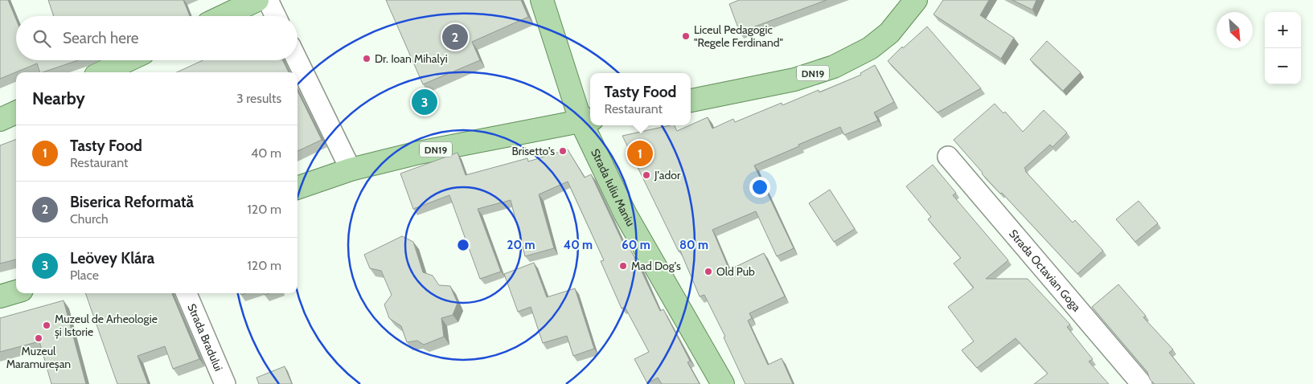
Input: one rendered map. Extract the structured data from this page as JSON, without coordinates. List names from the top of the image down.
{
  "streets": {
    "main road": ["DN19", "Strada Iuliu Maniu"],
    "street": ["Strada Octavian Goga", "Strada Bradului"]
  },
  "crossings": [
    ["DN19", "Strada Iuliu Maniu"]
  ],
  "places": [
    "Liceul Pedagogic \"Regele Ferdinand\"",
    "Dr. Ioan Mihalyi",
    "Brisetto's",
    "J'ador",
    "Mad Dog's",
    "Old Pub",
    "Muzeul de Arheologie și Istorie",
    "Muzeul Maramureșan"
  ],
  "north": "bottom right",
  "page": {
    "map_buttons": ["+", "−"],
    "search": "Search here",
    "pins": ["2", "3", "1"],
    "heading": ["Nearby", "3 results"],
    "popup": ["Tasty Food", "Restaurant"],
    "list": [
      {
        "mark": "1",
        "name": "Tasty Food",
        "note": "Restaurant",
        "value": "40 m"
      },
      {
        "mark": "2",
        "name": "Biserica Reformată",
        "note": "Church",
        "value": "120 m"
      },
      {
        "mark": "3",
        "name": "Leövey Klára",
        "note": "Place",
        "value": "120 m"
      }
    ]
  },
  "rings": [
    "20 m",
    "40 m",
    "60 m",
    "80 m"
  ]
}
